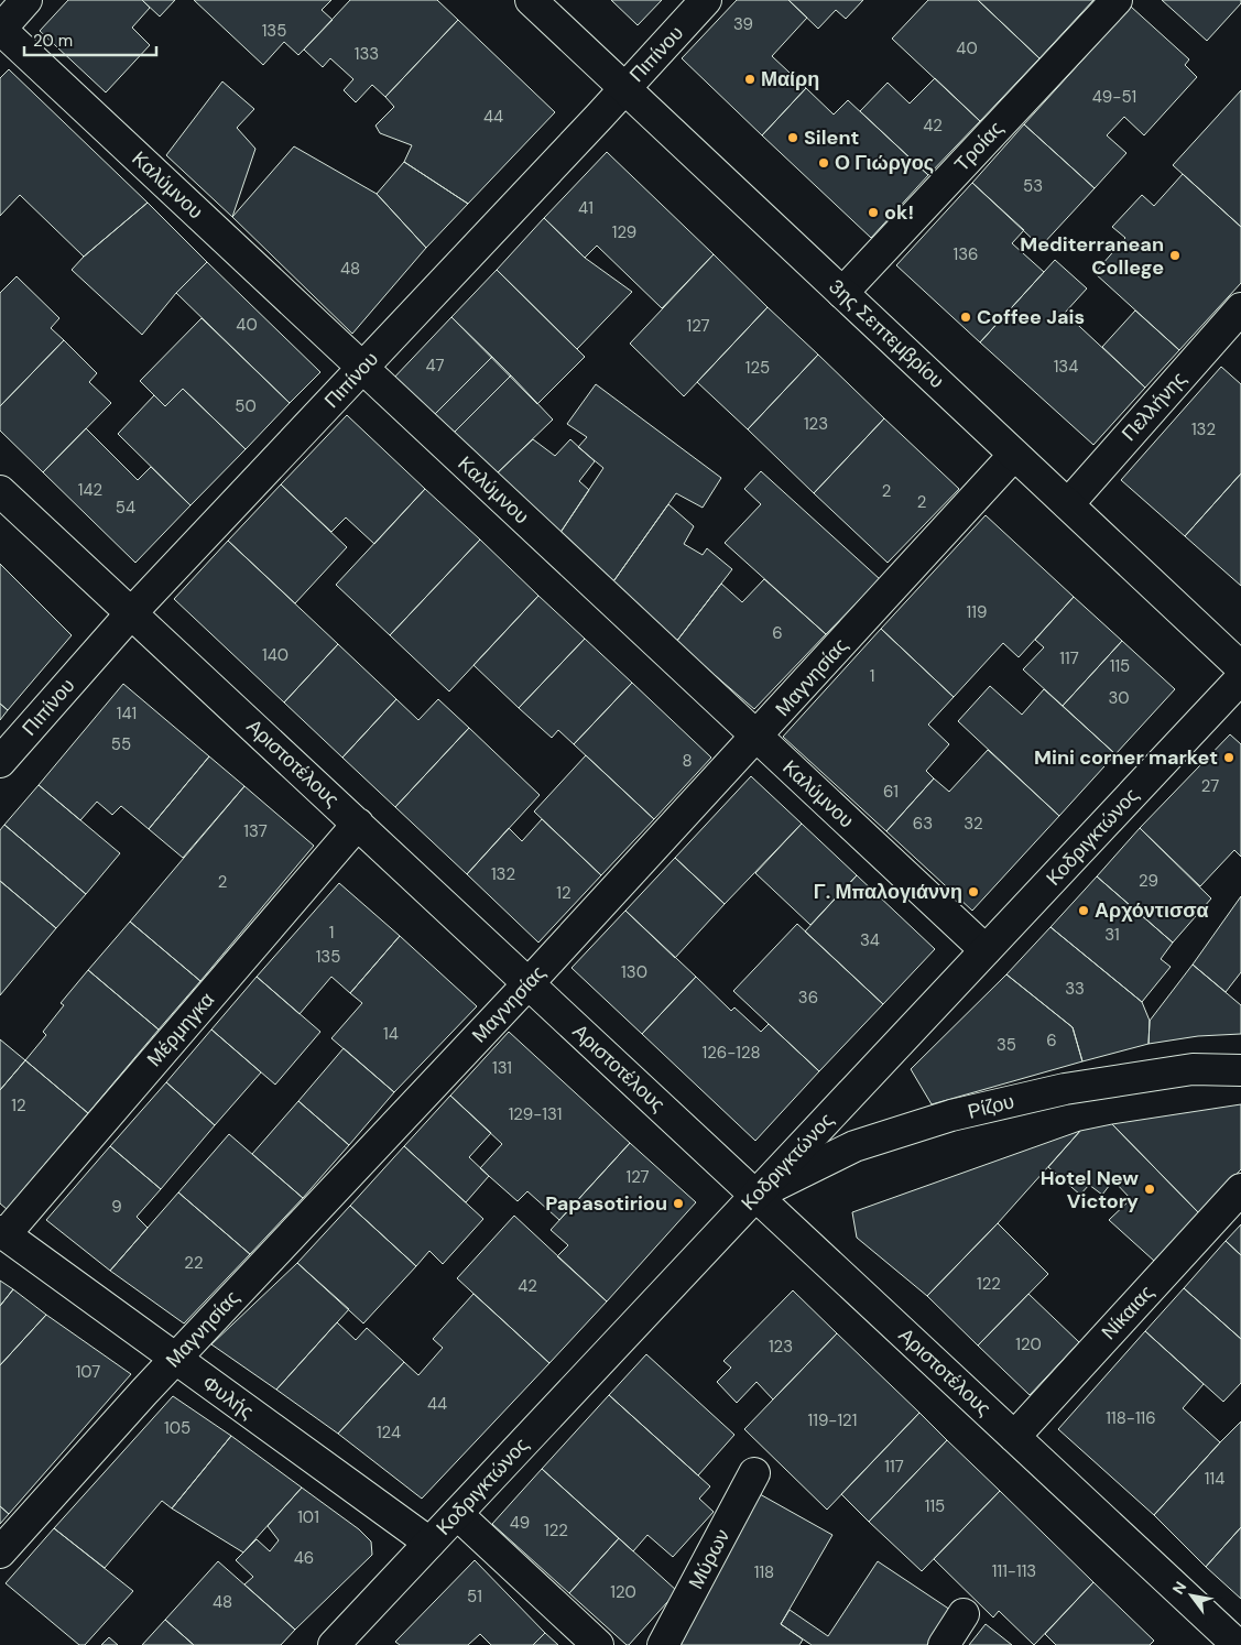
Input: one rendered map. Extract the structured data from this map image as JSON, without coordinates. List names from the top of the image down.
{
  "streets": {
    "street": [
      "Πιπίνου",
      "Τροίας",
      "Καλύμνου",
      "3ης Σεπτεμβρίου",
      "Πελλήνης",
      "Μαγνησίας",
      "Αριστοτέλους",
      "Κοδριγκτώνος",
      "Μέρμηγκα",
      "Ρίζου",
      "Νίκαιας",
      "Φυλής",
      "Μύρων"
    ]
  },
  "crossings": [
    ["Πιπίνου", "Καλύμνου"],
    ["Πιπίνου", "3ης Σεπτεμβρίου"],
    ["Πιπίνου", "Αριστοτέλους"],
    ["Τροίας", "3ης Σεπτεμβρίου"],
    ["Καλύμνου", "Μαγνησίας"],
    ["Καλύμνου", "Κοδριγκτώνος"],
    ["3ης Σεπτεμβρίου", "Πελλήνης"],
    ["3ης Σεπτεμβρίου", "Μαγνησίας"],
    ["Μαγνησίας", "Αριστοτέλους"],
    ["Μαγνησίας", "Φυλής"],
    ["Αριστοτέλους", "Κοδριγκτώνος"],
    ["Αριστοτέλους", "Μέρμηγκα"],
    ["Αριστοτέλους", "Ρίζου"],
    ["Αριστοτέλους", "Νίκαιας"],
    ["Κοδριγκτώνος", "Ρίζου"],
    ["Κοδριγκτώνος", "Φυλής"],
    ["Μέρμηγκα", "Φυλής"]
  ],
  "places": [
    "Μαίρη",
    "Silent",
    "Ο Γιώργος",
    "ok!",
    "Mediterranean College",
    "Coffee Jais",
    "Mini corner market",
    "Γ. Μπαλογιάννη",
    "Αρχόντισσα",
    "Hotel New Victory",
    "Papasotiriou"
  ],
  "house_numbers": [
    "39",
    "135",
    "40",
    "133",
    "49-51",
    "44",
    "42",
    "53",
    "41",
    "129",
    "136",
    "48",
    "40",
    "127",
    "47",
    "134",
    "125",
    "50",
    "123",
    "132",
    "142",
    "2",
    "2",
    "54",
    "119",
    "6",
    "140",
    "117",
    "115",
    "1",
    "30",
    "141",
    "55",
    "8",
    "27",
    "61",
    "63",
    "32",
    "137",
    "132",
    "29",
    "2",
    "12",
    "1",
    "31",
    "34",
    "135",
    "130",
    "33",
    "36",
    "14",
    "6",
    "35",
    "126-128",
    "131",
    "12",
    "129-131",
    "127",
    "9",
    "22",
    "122",
    "42",
    "120",
    "123",
    "107",
    "44",
    "118-116",
    "119-121",
    "105",
    "124",
    "117",
    "114",
    "115",
    "101",
    "49",
    "122",
    "46",
    "111-113",
    "118",
    "120",
    "51",
    "48"
  ],
  "scale_bar": "20 m",
  "north": "top left"
}
